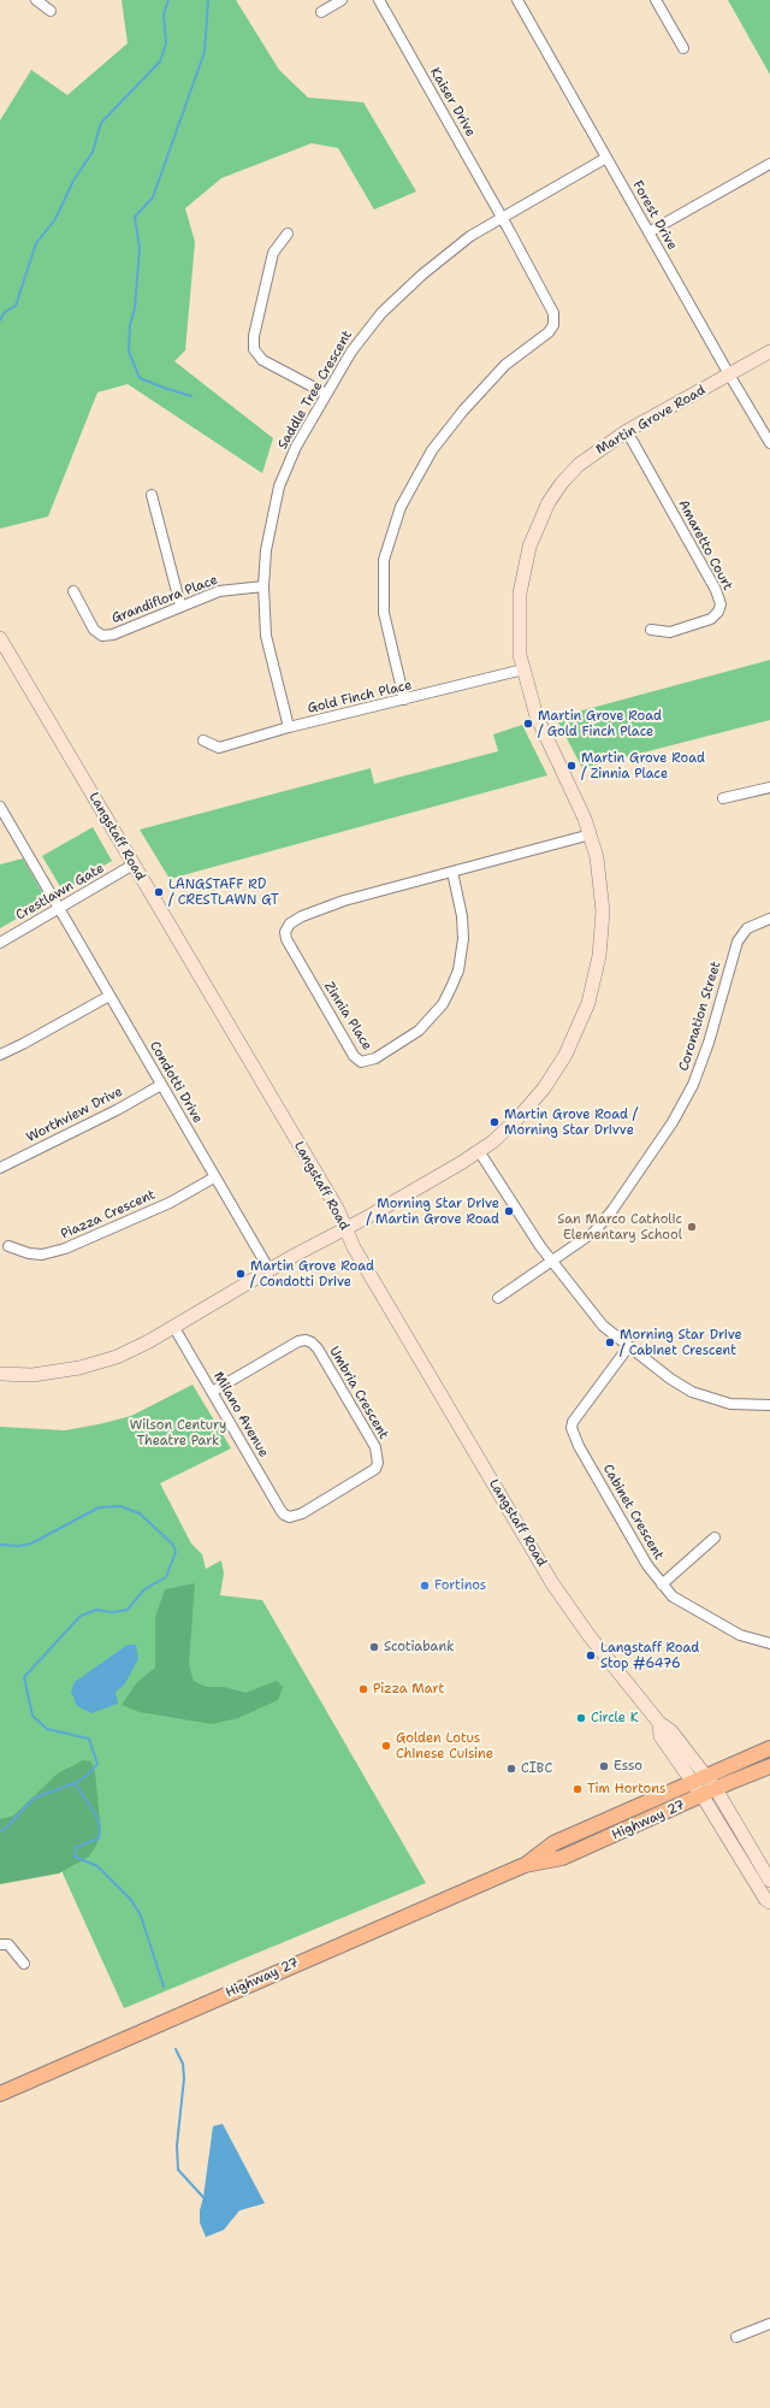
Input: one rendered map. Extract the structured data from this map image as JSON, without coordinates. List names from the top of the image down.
{
  "streets": {
    "main road": ["Highway 27"],
    "street": [
      "Kaiser Drive",
      "Forest Drive",
      "Saddle Tree Crescent",
      "Martin Grove Road",
      "Amaretto Court",
      "Grandiflora Place",
      "Gold Finch Place",
      "Langstaff Road",
      "Crestlawn Gate",
      "Zinnia Place",
      "Coronation Street",
      "Condotti Drive",
      "Worthview Drive",
      "Piazza Crescent",
      "Umbria Crescent",
      "Milano Avenue",
      "Cabinet Crescent"
    ]
  },
  "crossings": [
    ["Kaiser Drive", "Saddle Tree Crescent"],
    ["Kaiser Drive", "Gold Finch Place"],
    ["Forest Drive", "Saddle Tree Crescent"],
    ["Forest Drive", "Martin Grove Road"],
    ["Saddle Tree Crescent", "Grandiflora Place"],
    ["Saddle Tree Crescent", "Gold Finch Place"],
    ["Martin Grove Road", "Amaretto Court"],
    ["Martin Grove Road", "Gold Finch Place"],
    ["Martin Grove Road", "Langstaff Road"],
    ["Martin Grove Road", "Zinnia Place"],
    ["Martin Grove Road", "Condotti Drive"],
    ["Martin Grove Road", "Milano Avenue"],
    ["Langstaff Road", "Crestlawn Gate"],
    ["Langstaff Road", "Highway 27"],
    ["Crestlawn Gate", "Condotti Drive"],
    ["Condotti Drive", "Worthview Drive"],
    ["Condotti Drive", "Piazza Crescent"],
    ["Umbria Crescent", "Milano Avenue"]
  ],
  "parks": ["Wilson Century Theatre Park"],
  "places": [
    "Martin Grove Road / Gold Finch Place",
    "Martin Grove Road / Zinnia Place",
    "LANGSTAFF RD / CRESTLAWN GT",
    "Martin Grove Road / Morning Star Drivve",
    "Morning Star Drive / Martin Grove Road",
    "San Marco Catholic Elementary School",
    "Martin Grove Road / Condotti Drive",
    "Morning Star Drive / Cabinet Crescent",
    "Fortinos",
    "Scotiabank",
    "Langstaff Road Stop #6476",
    "Pizza Mart",
    "Circle K",
    "Golden Lotus Chinese Cuisine",
    "Esso",
    "CIBC",
    "Tim Hortons"
  ]
}
